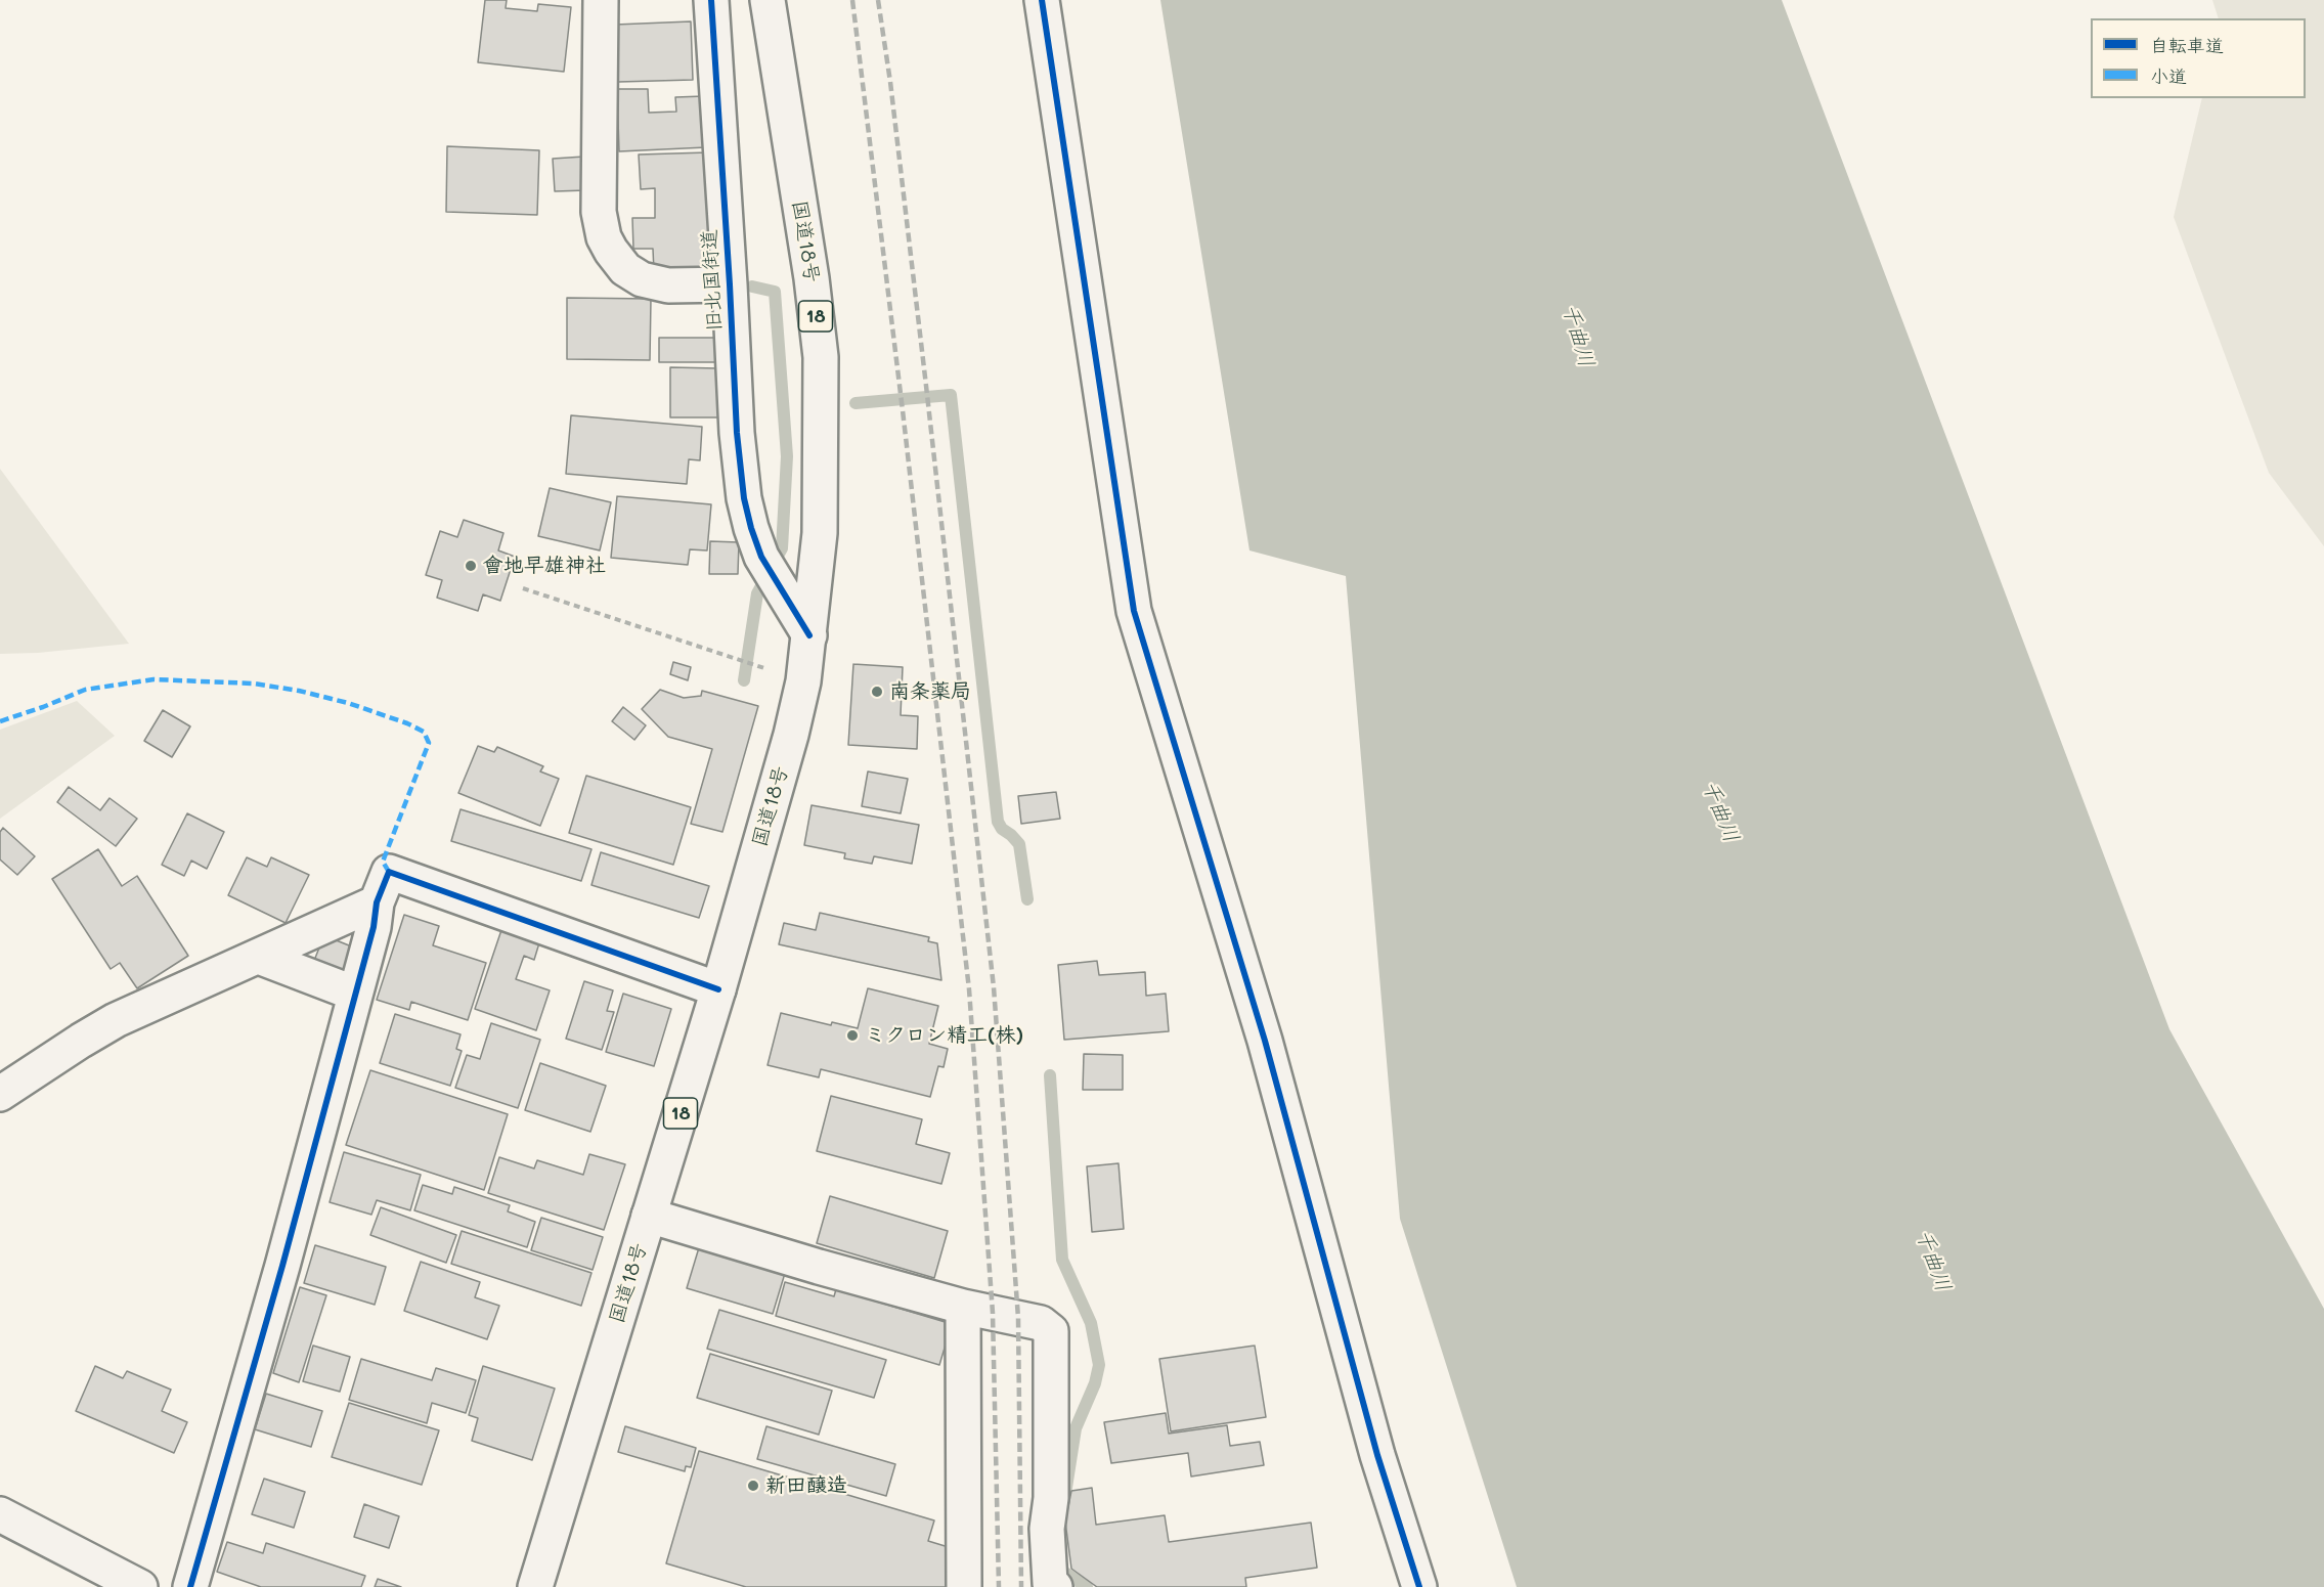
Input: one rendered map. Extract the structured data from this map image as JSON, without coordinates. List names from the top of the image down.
{
  "streets": {
    "main road": ["国道18号", "旧北国街道", "18"]
  },
  "crossings": [
    ["国道18号", "旧北国街道"]
  ],
  "water": ["千曲川"],
  "places": [
    "會地早雄神社",
    "南条薬局",
    "ミクロン精工(株)",
    "新田醸造"
  ],
  "legend": ["自転車道", "小道"]
}
